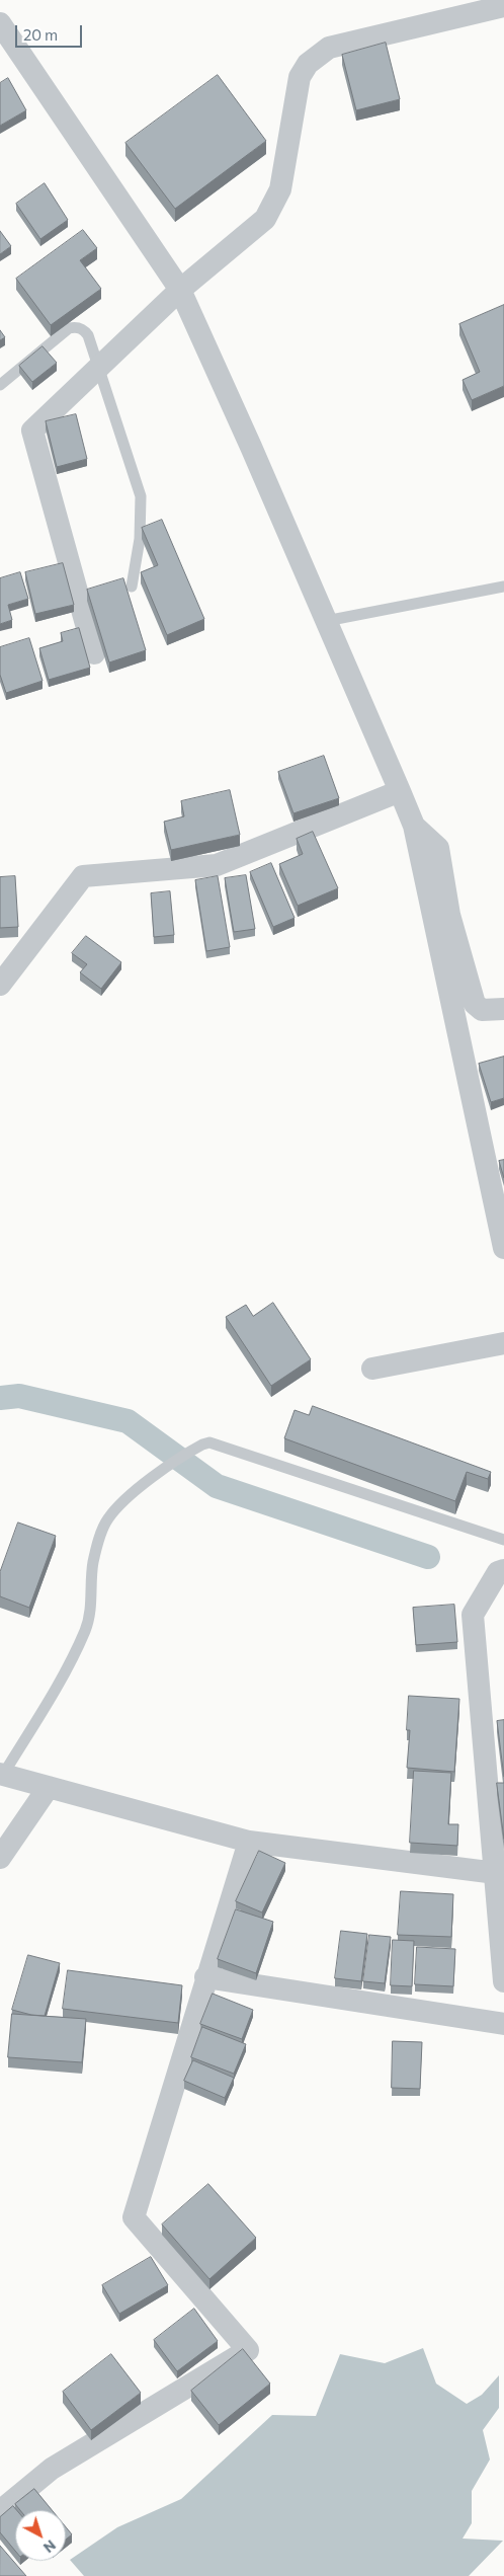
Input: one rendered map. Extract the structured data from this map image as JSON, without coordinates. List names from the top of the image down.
{
  "scale_bar": "20 m",
  "north": "bottom right"
}
